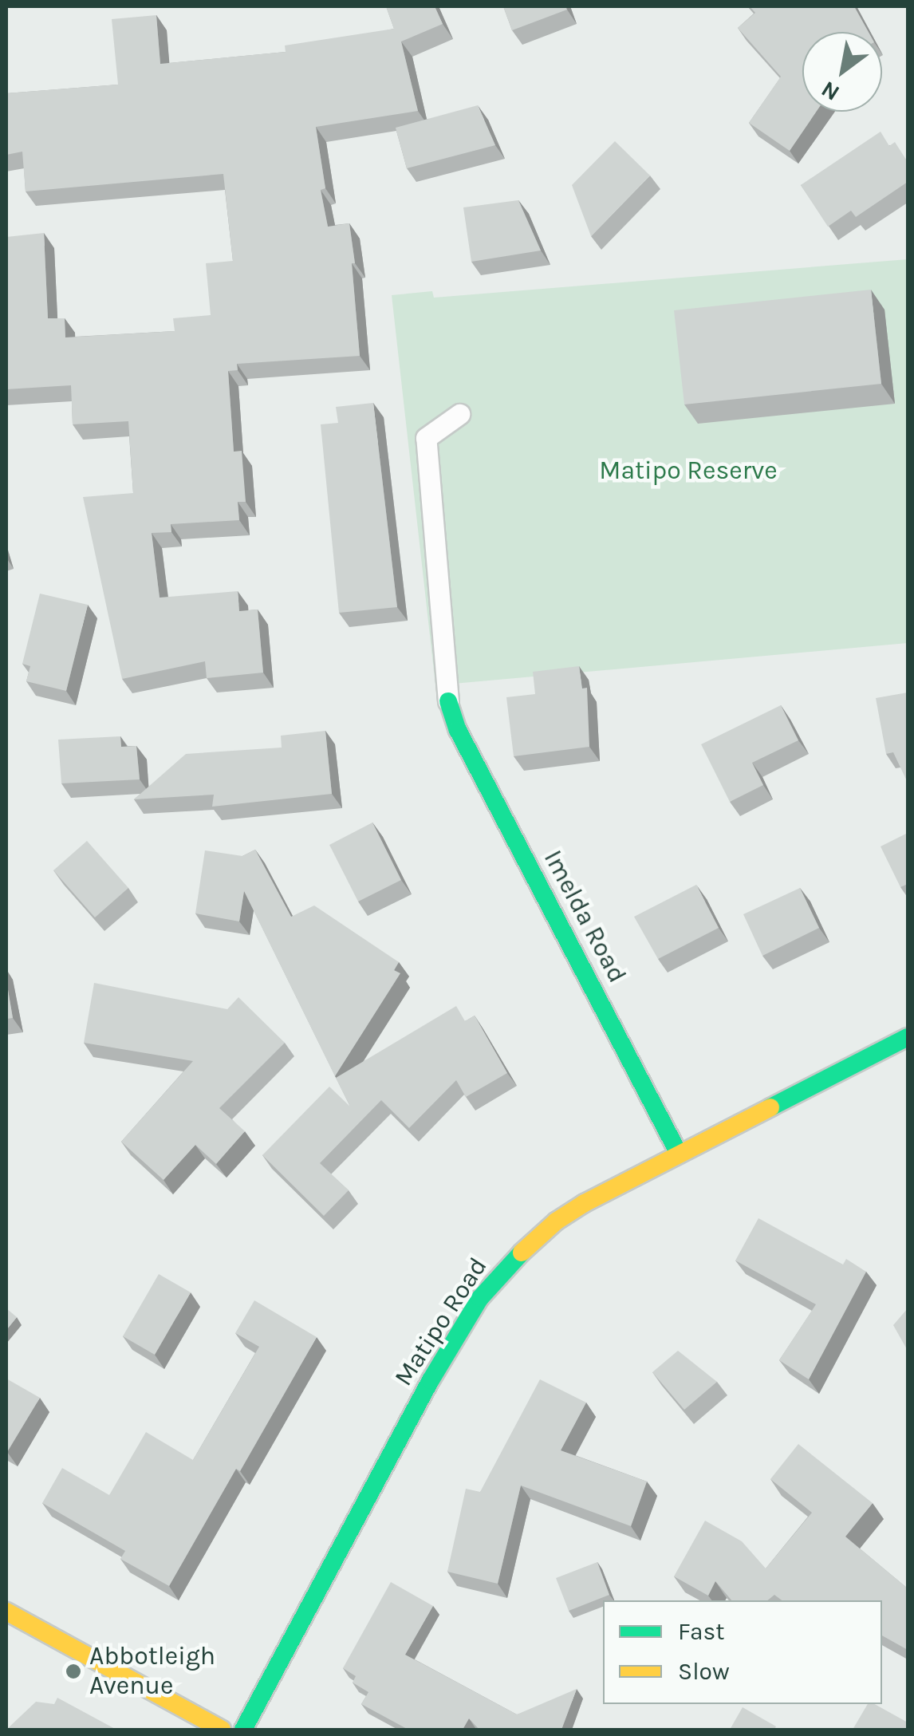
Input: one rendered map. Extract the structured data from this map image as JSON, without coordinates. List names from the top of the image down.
{
  "streets": {
    "street": ["Imelda Road", "Matipo Road"]
  },
  "crossings": [
    ["Imelda Road", "Matipo Road"]
  ],
  "parks": ["Matipo Reserve"],
  "places": ["Abbotleigh Avenue"],
  "legend": ["Fast", "Slow"],
  "north": "bottom left"
}
